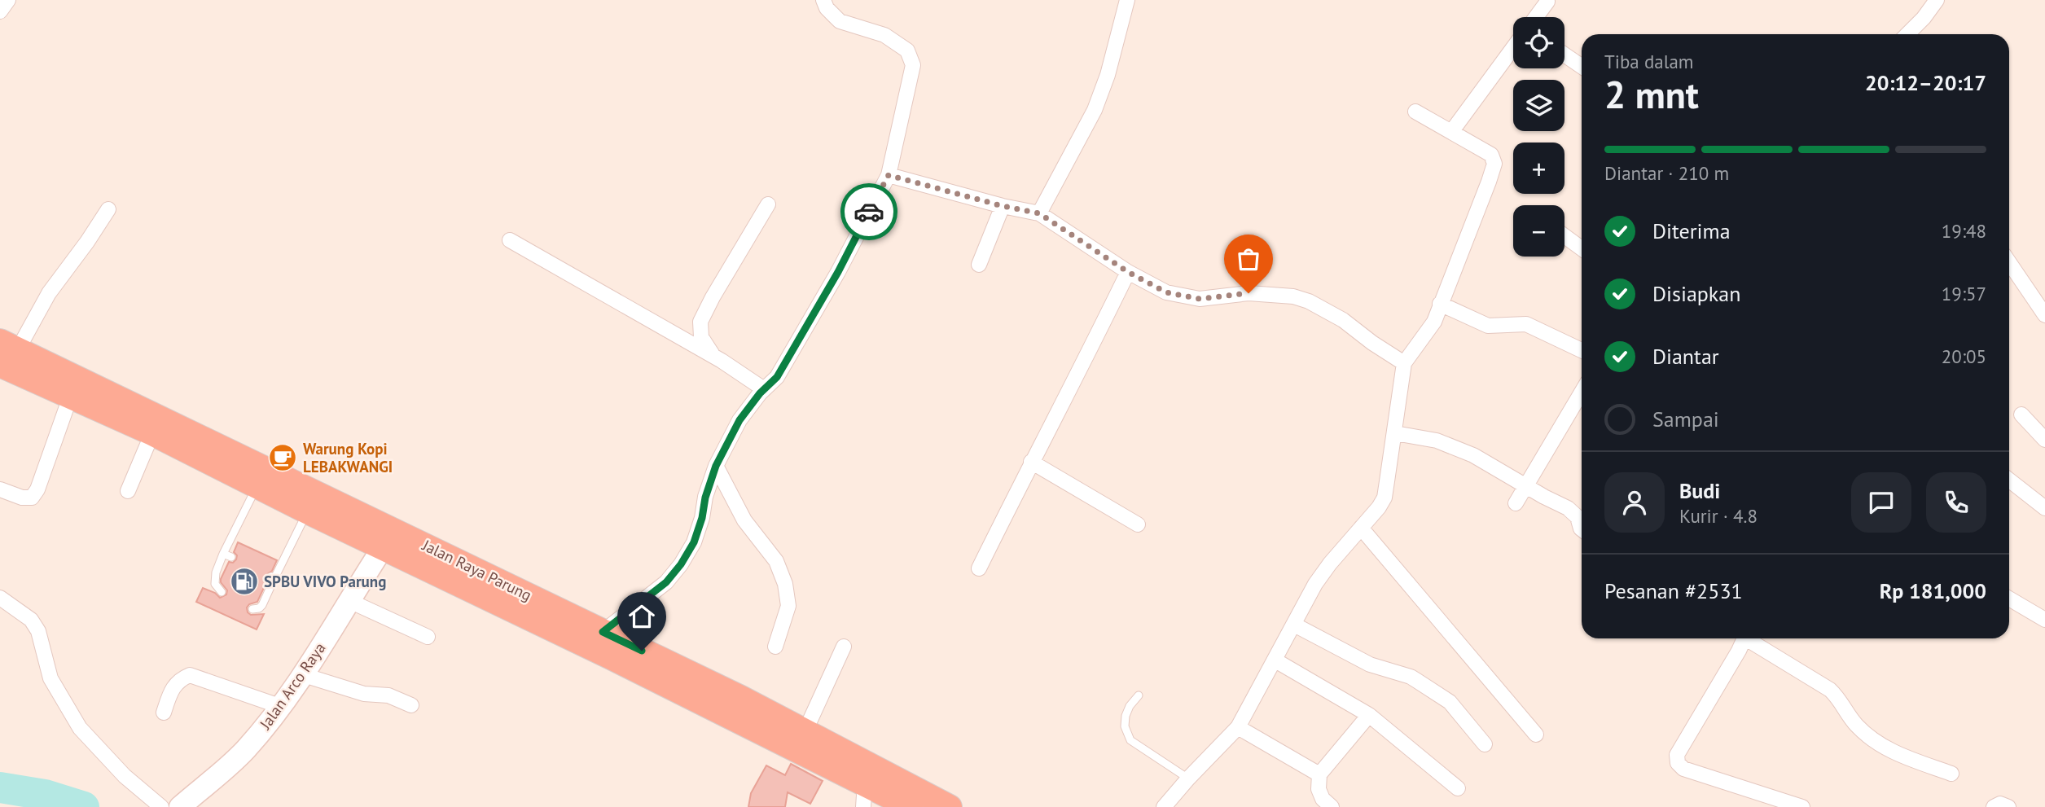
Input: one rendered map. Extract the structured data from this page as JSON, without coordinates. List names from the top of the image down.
{
  "streets": {
    "highway": ["Jalan Raya Parung"],
    "main road": ["Jalan Arco Raya"]
  },
  "crossings": [
    ["Jalan Raya Parung", "Jalan Arco Raya"]
  ],
  "places": {
    "cafe": ["Warung Kopi LEBAKWANGI"],
    "fuel station": ["SPBU VIVO Parung"]
  },
  "page": {
    "map_buttons": ["+", "−"],
    "heading": ["2 mnt", "Tiba dalam", "20:12–20:17"],
    "panel": [
      "Budi",
      "Kurir · 4.8",
      "Pesanan #2531",
      "Rp 181,000"
    ],
    "bar": "Diantar · 210 m",
    "list": [
      ["Diterima", "19:48"],
      ["Disiapkan", "19:57"],
      ["Diantar", "20:05"],
      "Sampai"
    ]
  }
}
